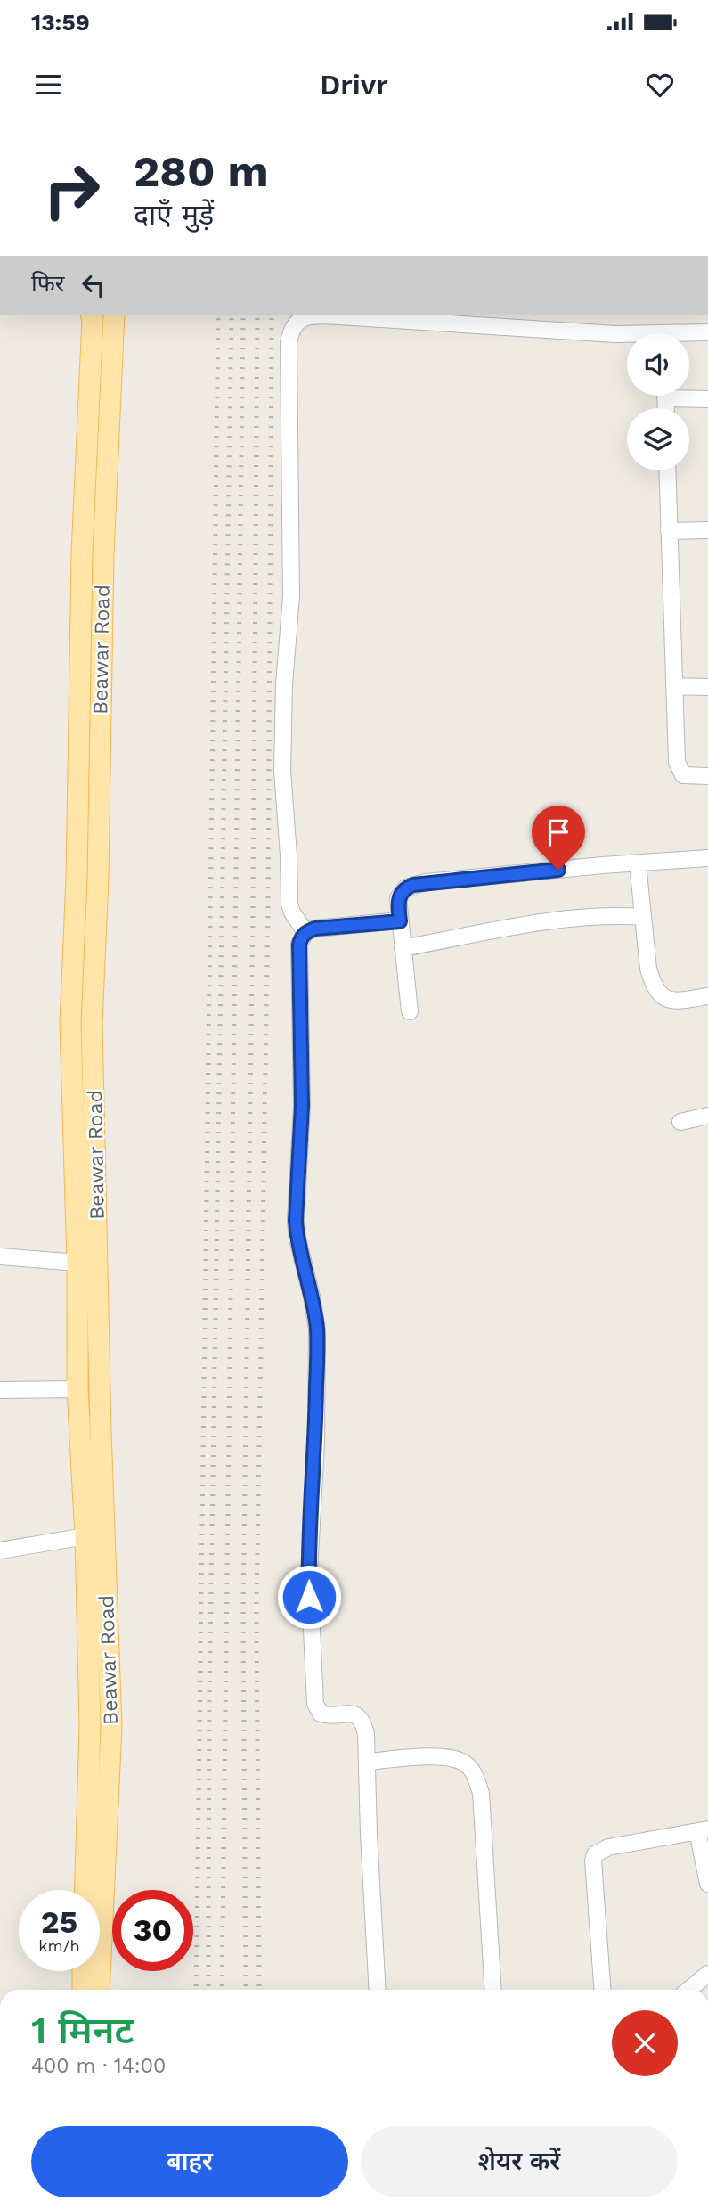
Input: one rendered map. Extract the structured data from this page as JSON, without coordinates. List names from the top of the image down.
{
  "streets": {
    "main road": ["Beawar Road"]
  },
  "page": {
    "status": "13:59",
    "header": "Drivr",
    "turn": ["280 m", "दाएँ मुड़ें"],
    "then": "फिर",
    "speed": "25 km/h",
    "limit": "30",
    "heading": ["1 मिनट", "400 m · 14:00"],
    "buttons": ["बाहर", "शेयर करें"]
  }
}
